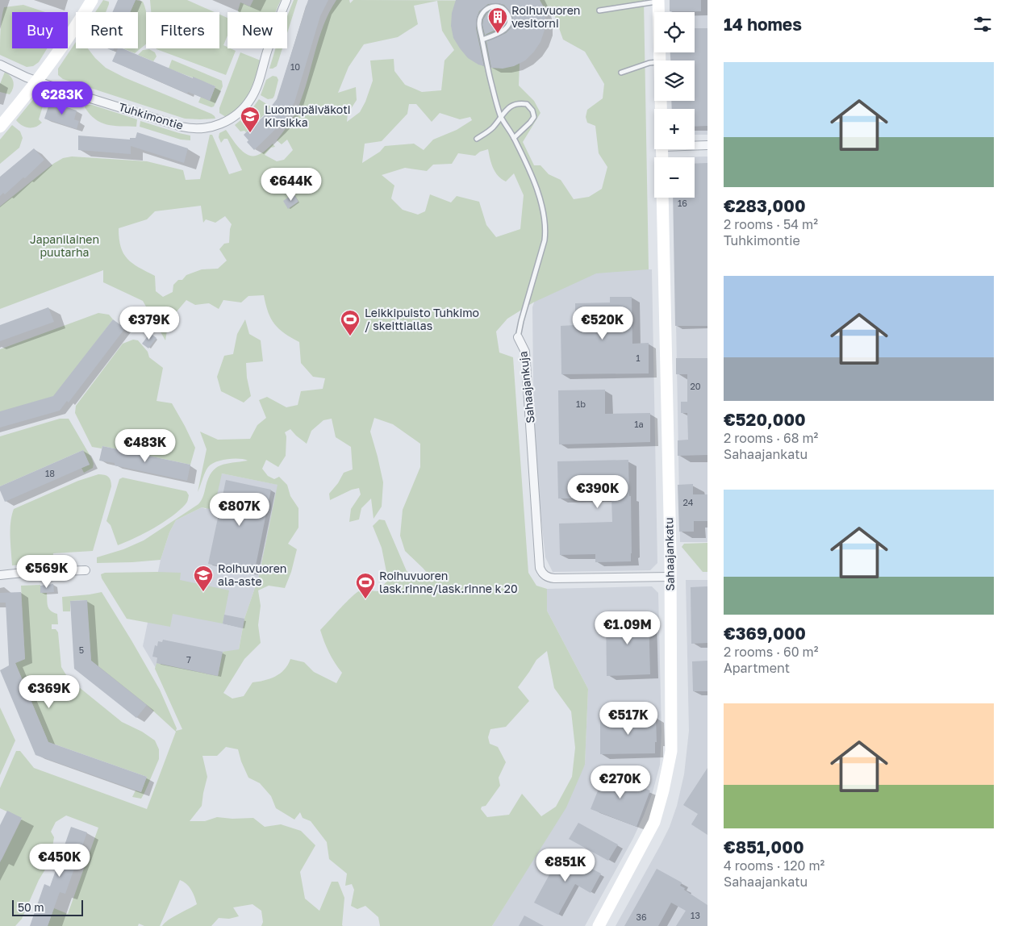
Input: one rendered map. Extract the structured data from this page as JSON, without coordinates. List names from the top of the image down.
{
  "streets": {
    "main road": ["Sahaajankatu"],
    "street": ["Tuhkimontie", "Sahaajankuja"]
  },
  "crossings": [
    ["Sahaajankuja", "Sahaajankatu"]
  ],
  "parks": ["Japanilainen puutarha"],
  "places": {
    "building": ["Roihuvuoren vesitorni"],
    "school or university": ["Luomupäiväkoti Kirsikka", "Roihuvuoren ala-aste"],
    "sports": ["Leikkipuisto Tuhkimo / skeittiallas", "Roihuvuoren lask.rinne/lask.rinne k 20"]
  },
  "house_numbers": [
    "10",
    "16",
    "1",
    "20",
    "1b",
    "1a",
    "18",
    "24",
    "5",
    "7",
    "13",
    "36"
  ],
  "scale_bar": "50 m",
  "page": {
    "heading": "14 homes",
    "map_buttons": ["+", "−"],
    "chip": [
      "Buy",
      "Rent",
      "Filters",
      "New"
    ],
    "list": [
      {
        "name": "€283,000",
        "note": "2 rooms · 54 m² · Tuhkimontie"
      },
      {
        "name": "€520,000",
        "note": "2 rooms · 68 m² · Sahaajankatu"
      },
      {
        "name": "€369,000",
        "note": "2 rooms · 60 m² · Apartment"
      },
      {
        "name": "€851,000",
        "note": "4 rooms · 120 m² · Sahaajankatu"
      }
    ],
    "price": [
      "€283K",
      "€644K",
      "€379K",
      "€520K",
      "€483K",
      "€390K",
      "€807K",
      "€569K",
      "€1.09M",
      "€369K",
      "€517K",
      "€270K",
      "€450K",
      "€851K"
    ],
    "scale": "50 m"
  }
}
